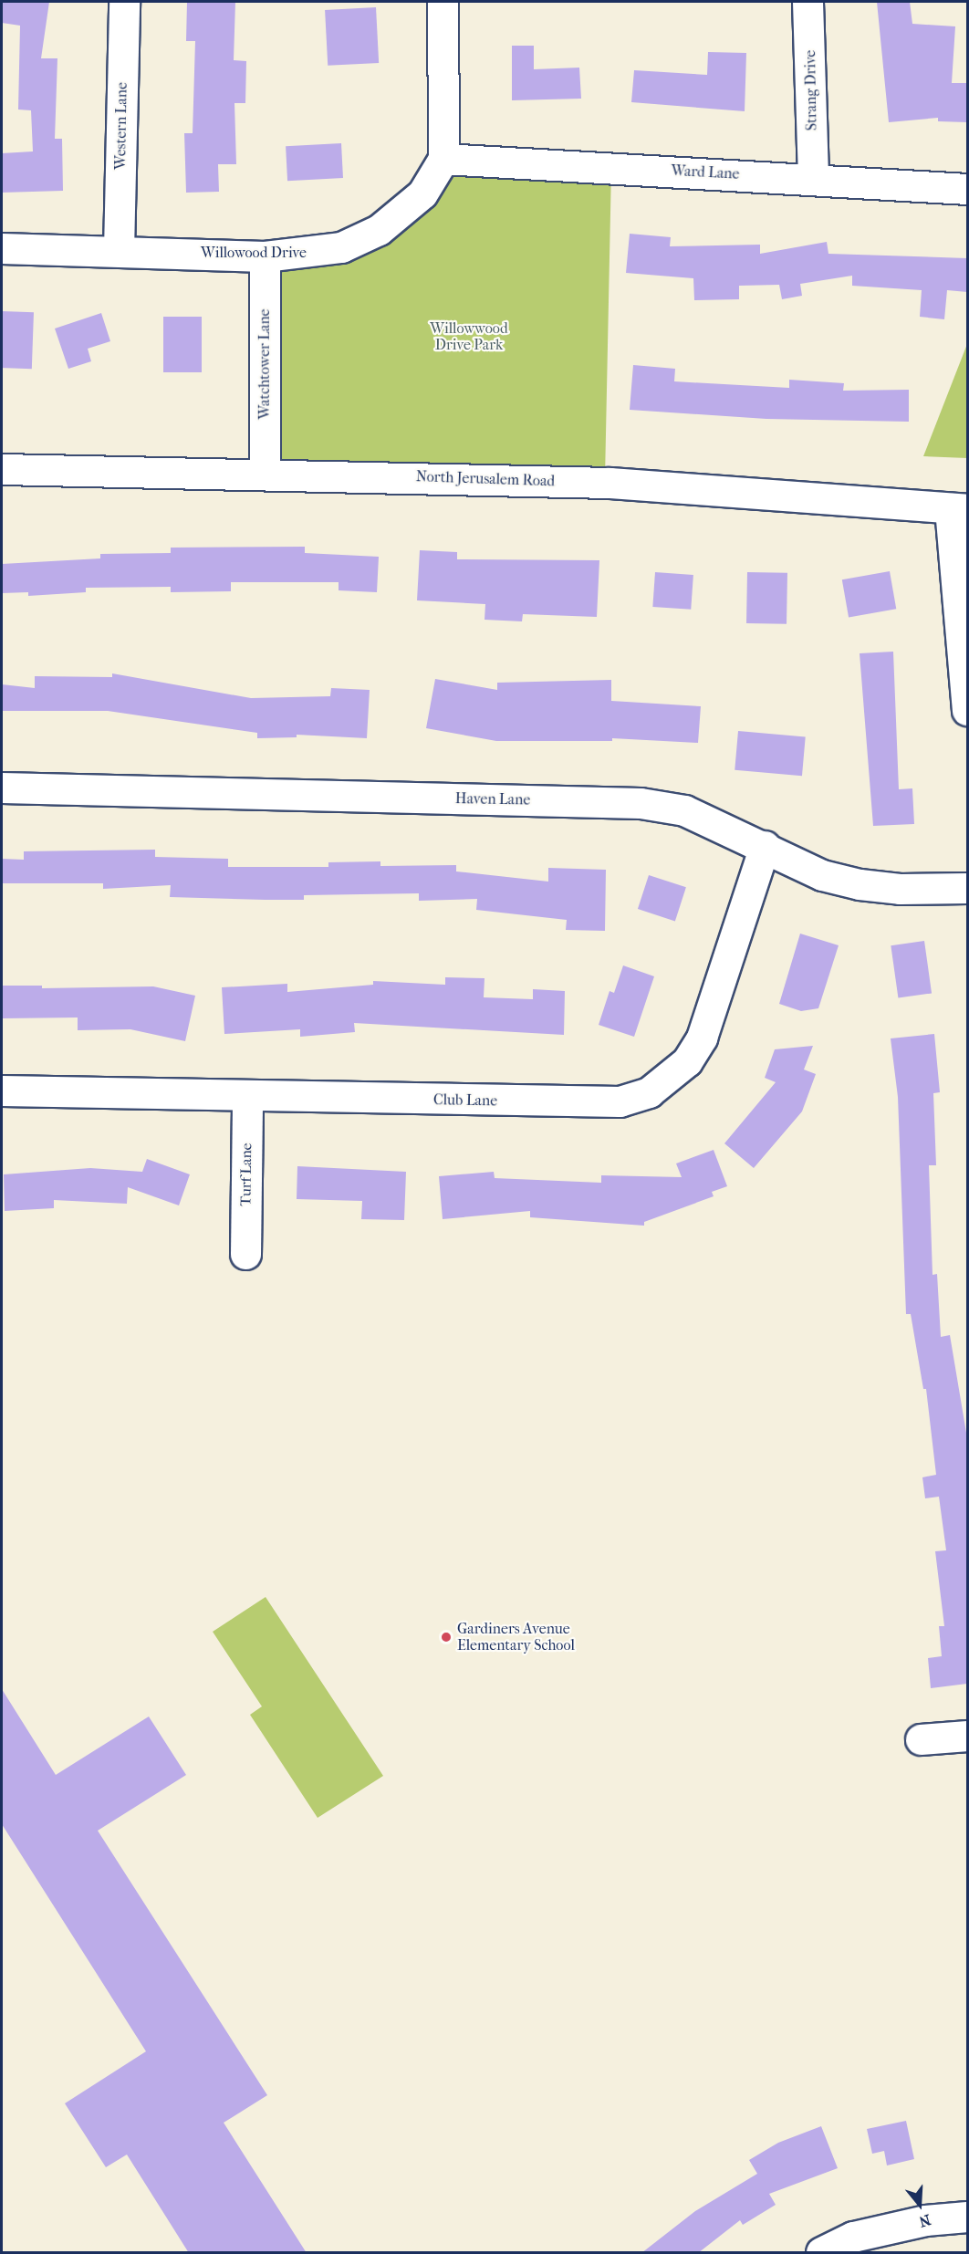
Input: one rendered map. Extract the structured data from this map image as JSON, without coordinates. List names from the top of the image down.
{
  "streets": {
    "street": [
      "Strang Drive",
      "Western Lane",
      "Ward Lane",
      "Willowood Drive",
      "Watchtower Lane",
      "North Jerusalem Road",
      "Haven Lane",
      "Club Lane",
      "Turf Lane"
    ]
  },
  "crossings": [
    ["Strang Drive", "Ward Lane"],
    ["Western Lane", "Willowood Drive"],
    ["Ward Lane", "Willowood Drive"],
    ["Willowood Drive", "Watchtower Lane"],
    ["Watchtower Lane", "North Jerusalem Road"],
    ["Haven Lane", "Club Lane"],
    ["Club Lane", "Turf Lane"]
  ],
  "parks": ["Willowwood Drive Park"],
  "places": ["Gardiners Avenue Elementary School"],
  "north": "bottom"
}
